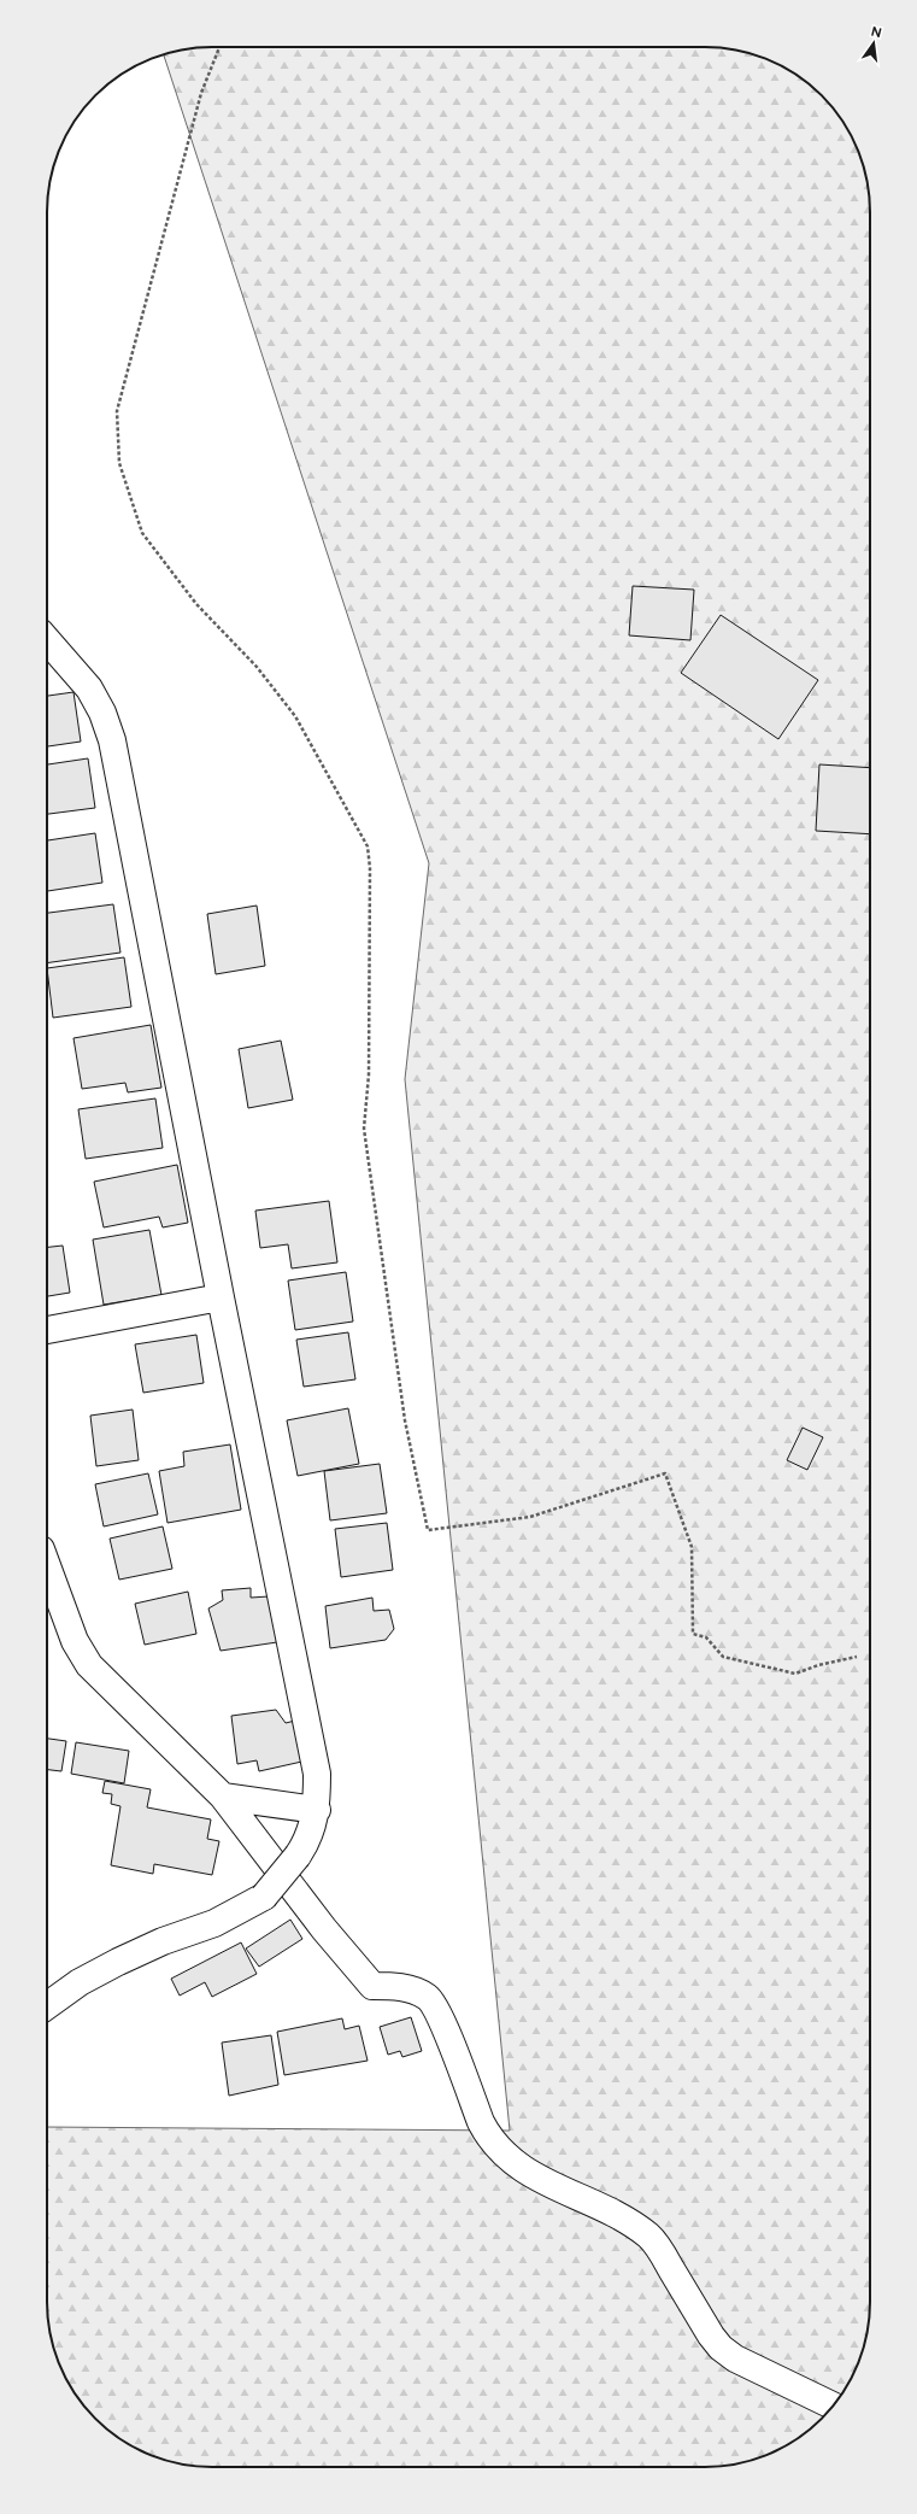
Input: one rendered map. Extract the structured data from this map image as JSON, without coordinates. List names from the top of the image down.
{
  "north": "top"
}
